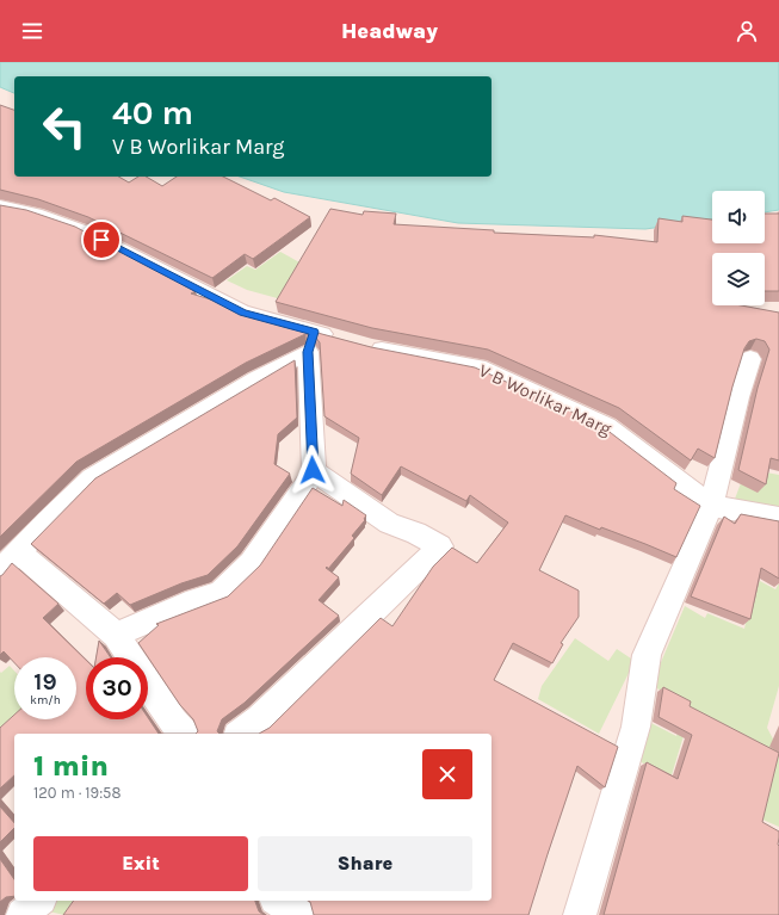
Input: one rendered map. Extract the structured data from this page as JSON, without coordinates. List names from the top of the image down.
{
  "streets": {
    "street": ["V B Worlikar Marg"]
  },
  "page": {
    "header": "Headway",
    "turn": ["40 m", "V B Worlikar Marg"],
    "speed": "19 km/h",
    "limit": "30",
    "heading": ["1 min", "120 m · 19:58"],
    "buttons": ["Exit", "Share"]
  }
}
